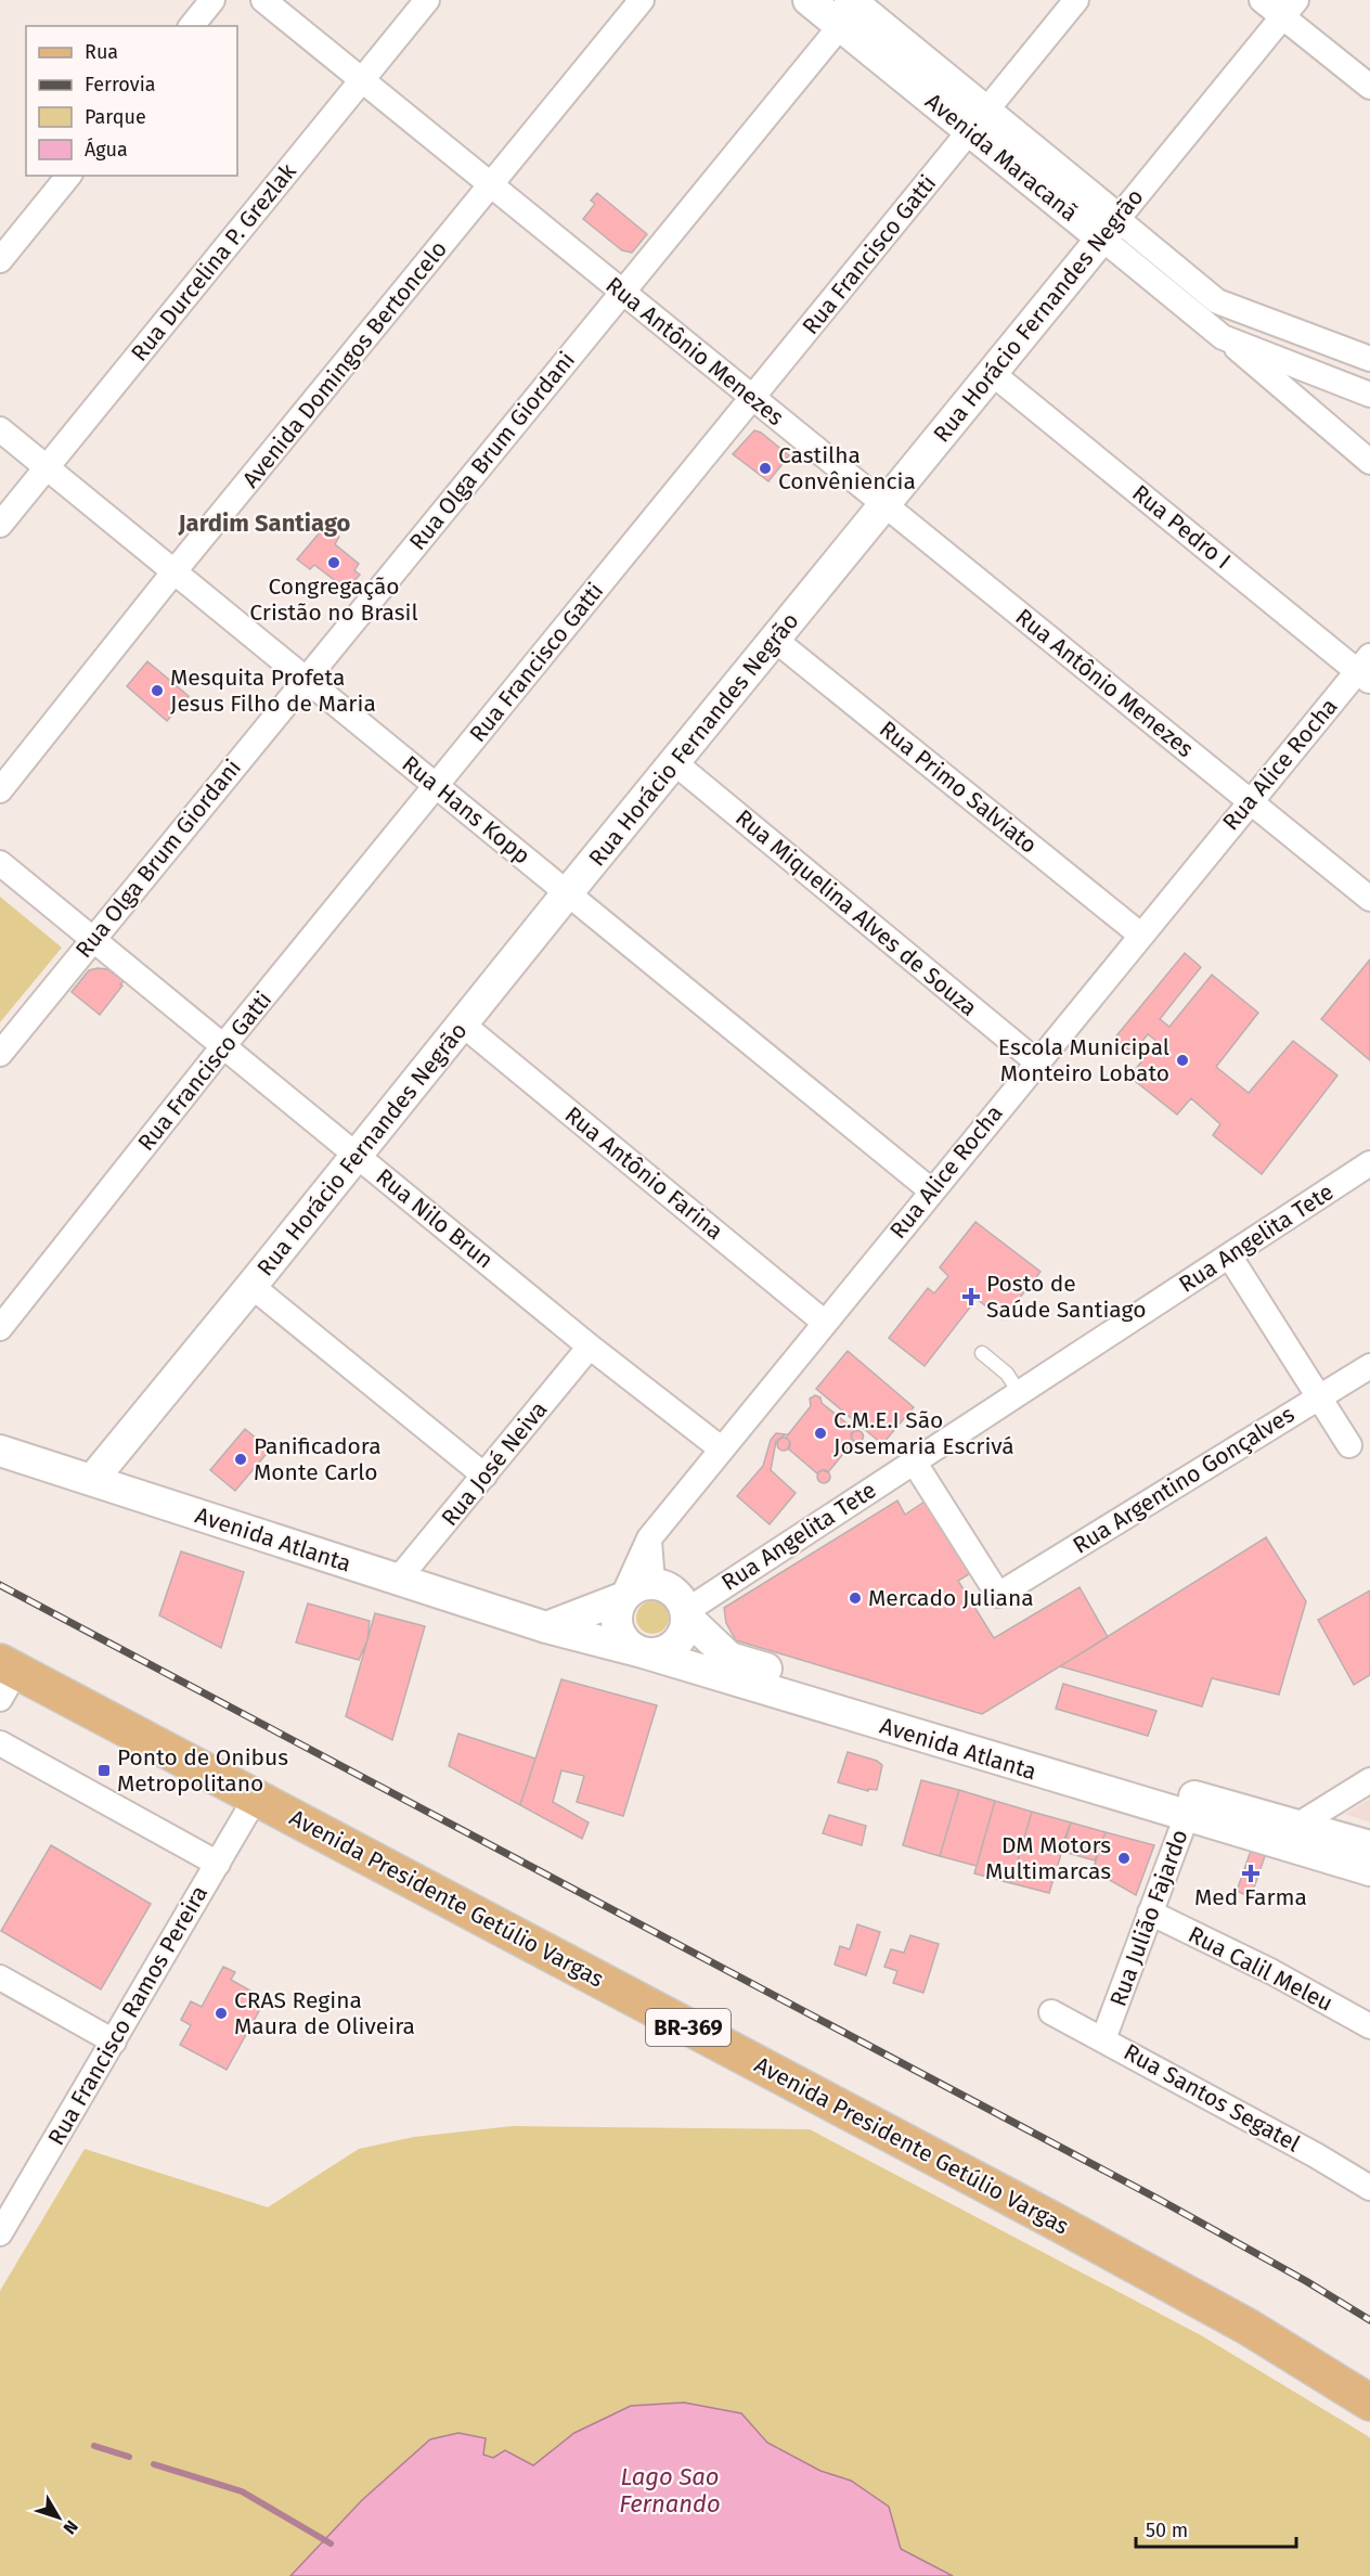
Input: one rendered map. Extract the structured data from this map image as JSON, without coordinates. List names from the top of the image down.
{
  "streets": {
    "main road": ["Avenida Presidente Getúlio Vargas", "BR-369"],
    "street": [
      "Avenida Maracanã",
      "Rua Francisco Gatti",
      "Rua Durcelina P. Grezlak",
      "Rua Horácio Fernandes Negrão",
      "Rua Antônio Menezes",
      "Avenida Domingos Bertoncelo",
      "Rua Olga Brum Giordani",
      "Rua Pedro I",
      "Rua Alice Rocha",
      "Rua Primo Salviato",
      "Rua Hans Kopp",
      "Rua Miquelina Alves de Souza",
      "Rua Antônio Farina",
      "Rua Nilo Brun",
      "Rua Angelita Tete",
      "Rua José Neiva",
      "Rua Argentino Gonçalves",
      "Avenida Atlanta",
      "Rua Julião Fajardo",
      "Rua Calil Meleu",
      "Rua Francisco Ramos Pereira",
      "Rua Santos Segatel"
    ]
  },
  "crossings": [
    ["Avenida Maracanã", "Rua Francisco Gatti"],
    ["Avenida Maracanã", "Rua Horácio Fernandes Negrão"],
    ["Avenida Maracanã", "Rua Olga Brum Giordani"],
    ["Rua Francisco Gatti", "Rua Antônio Menezes"],
    ["Rua Francisco Gatti", "Rua Hans Kopp"],
    ["Rua Francisco Gatti", "Rua Nilo Brun"],
    ["Rua Durcelina P. Grezlak", "Rua Antônio Menezes"],
    ["Rua Durcelina P. Grezlak", "Rua Hans Kopp"],
    ["Rua Horácio Fernandes Negrão", "Rua Antônio Menezes"],
    ["Rua Horácio Fernandes Negrão", "Rua Pedro I"],
    ["Rua Horácio Fernandes Negrão", "Rua Primo Salviato"],
    ["Rua Horácio Fernandes Negrão", "Rua Hans Kopp"],
    ["Rua Horácio Fernandes Negrão", "Rua Miquelina Alves de Souza"],
    ["Rua Horácio Fernandes Negrão", "Rua Antônio Farina"],
    ["Rua Horácio Fernandes Negrão", "Rua Nilo Brun"],
    ["Rua Horácio Fernandes Negrão", "Avenida Atlanta"],
    ["Rua Antônio Menezes", "Avenida Domingos Bertoncelo"],
    ["Rua Antônio Menezes", "Rua Olga Brum Giordani"],
    ["Rua Antônio Menezes", "Rua Alice Rocha"],
    ["Avenida Domingos Bertoncelo", "Rua Hans Kopp"],
    ["Rua Olga Brum Giordani", "Rua Hans Kopp"],
    ["Rua Olga Brum Giordani", "Rua Nilo Brun"],
    ["Rua Pedro I", "Rua Alice Rocha"],
    ["Rua Alice Rocha", "Rua Primo Salviato"],
    ["Rua Alice Rocha", "Rua Hans Kopp"],
    ["Rua Alice Rocha", "Rua Miquelina Alves de Souza"],
    ["Rua Alice Rocha", "Rua Antônio Farina"],
    ["Rua Alice Rocha", "Rua Nilo Brun"],
    ["Rua Alice Rocha", "Rua Angelita Tete"],
    ["Rua Alice Rocha", "Avenida Atlanta"],
    ["Rua Nilo Brun", "Rua José Neiva"],
    ["Rua Angelita Tete", "Rua Argentino Gonçalves"],
    ["Rua Angelita Tete", "Avenida Atlanta"],
    ["Rua José Neiva", "Avenida Atlanta"],
    ["Avenida Atlanta", "Rua Julião Fajardo"],
    ["Avenida Presidente Getúlio Vargas", "Rua Francisco Ramos Pereira"],
    ["Rua Julião Fajardo", "Rua Calil Meleu"],
    ["Rua Julião Fajardo", "Rua Santos Segatel"]
  ],
  "districts": ["Jardim Santiago"],
  "water": ["Lago Sao Fernando"],
  "places": {
    "other": [
      "Castilha Convêniencia",
      "Congregação Cristão no Brasil",
      "Mesquita Profeta Jesus Filho de Maria",
      "Escola Municipal Monteiro Lobato",
      "C.M.E.I São Josemaria Escrivá",
      "Panificadora Monte Carlo",
      "Mercado Juliana",
      "DM Motors Multimarcas",
      "CRAS Regina Maura de Oliveira"
    ],
    "health": ["Posto de Saúde Santiago", "Med Farma"],
    "transit": ["Ponto de Onibus Metropolitano"]
  },
  "legend": [
    "Rua",
    "Ferrovia",
    "Parque",
    "Água"
  ],
  "scale_bar": "50 m",
  "north": "bottom right"
}
